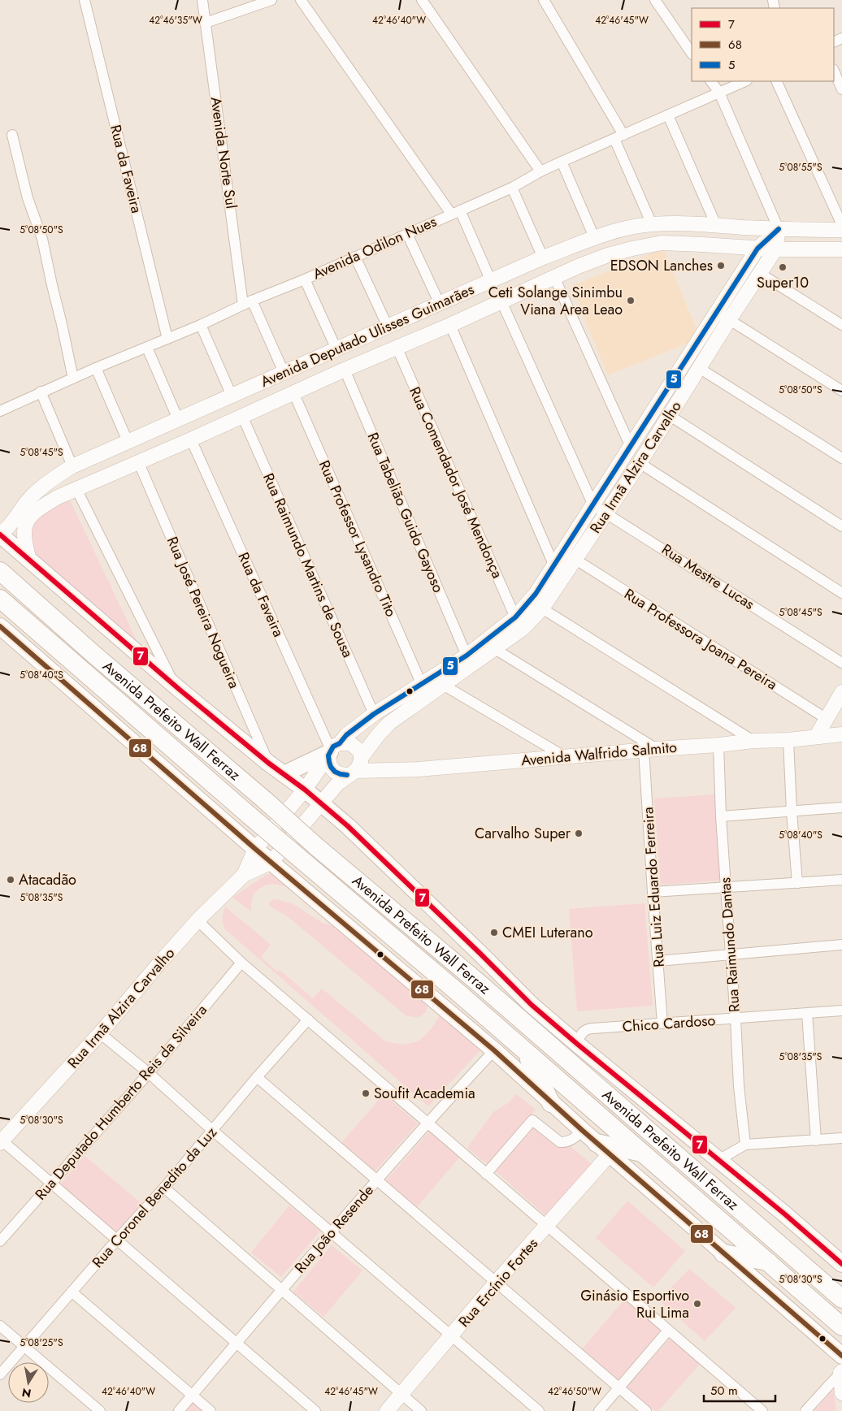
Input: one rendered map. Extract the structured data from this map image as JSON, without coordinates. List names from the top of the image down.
{
  "streets": {
    "highway": ["Avenida Prefeito Wall Ferraz"],
    "street": [
      "Avenida Norte Sul",
      "Rua da Faveira",
      "Avenida Odilon Nues",
      "Avenida Deputado Ulisses Guimarães",
      "Rua Irmã Alzira Carvalho",
      "Rua Comendador José Mendonça",
      "Rua Tabelião Guido Gayoso",
      "Rua Professor Lysandro Tito",
      "Rua Raimundo Martins de Sousa",
      "Rua Mestre Lucas",
      "Rua José Pereira Nogueira",
      "Rua Professora Joana Pereira",
      "Avenida Walfrido Salmito",
      "Rua Luiz Eduardo Ferreira",
      "Rua Raimundo Dantas",
      "Chico Cardoso",
      "Rua Deputado Humberto Reis da Silveira",
      "Rua Coronel Benedito da Luz",
      "Rua João Resende",
      "Rua Ercínio Fortes"
    ]
  },
  "crossings": [
    ["Avenida Norte Sul", "Avenida Odilon Nues"],
    ["Avenida Norte Sul", "Avenida Deputado Ulisses Guimarães"],
    ["Rua da Faveira", "Avenida Odilon Nues"],
    ["Rua da Faveira", "Avenida Deputado Ulisses Guimarães"],
    ["Rua da Faveira", "Rua Irmã Alzira Carvalho"],
    ["Rua da Faveira", "Avenida Walfrido Salmito"],
    ["Avenida Deputado Ulisses Guimarães", "Rua Irmã Alzira Carvalho"],
    ["Avenida Deputado Ulisses Guimarães", "Rua Comendador José Mendonça"],
    ["Avenida Deputado Ulisses Guimarães", "Rua Tabelião Guido Gayoso"],
    ["Avenida Deputado Ulisses Guimarães", "Rua Professor Lysandro Tito"],
    ["Avenida Deputado Ulisses Guimarães", "Rua Raimundo Martins de Sousa"],
    ["Avenida Deputado Ulisses Guimarães", "Rua José Pereira Nogueira"],
    ["Avenida Deputado Ulisses Guimarães", "Avenida Prefeito Wall Ferraz"],
    ["Rua Irmã Alzira Carvalho", "Rua Comendador José Mendonça"],
    ["Rua Irmã Alzira Carvalho", "Rua Tabelião Guido Gayoso"],
    ["Rua Irmã Alzira Carvalho", "Rua Professor Lysandro Tito"],
    ["Rua Irmã Alzira Carvalho", "Rua Raimundo Martins de Sousa"],
    ["Rua Irmã Alzira Carvalho", "Rua Mestre Lucas"],
    ["Rua Irmã Alzira Carvalho", "Rua Professora Joana Pereira"],
    ["Rua Irmã Alzira Carvalho", "Avenida Prefeito Wall Ferraz"],
    ["Rua Irmã Alzira Carvalho", "Avenida Walfrido Salmito"],
    ["Rua José Pereira Nogueira", "Avenida Prefeito Wall Ferraz"],
    ["Avenida Prefeito Wall Ferraz", "Chico Cardoso"],
    ["Avenida Walfrido Salmito", "Rua Luiz Eduardo Ferreira"],
    ["Avenida Walfrido Salmito", "Rua Raimundo Dantas"],
    ["Rua Luiz Eduardo Ferreira", "Chico Cardoso"],
    ["Rua Raimundo Dantas", "Chico Cardoso"]
  ],
  "places": [
    "EDSON Lanches",
    "Super10",
    "Ceti Solange Sinimbu Viana Area Leao",
    "Carvalho Super",
    "Atacadão",
    "CMEI Luterano",
    "Soufit Academia",
    "Ginásio Esportivo Rui Lima"
  ],
  "lines": ["transit line 5", "transit line 7", "transit line 68"],
  "legend": ["7", "68", "5"],
  "scale_bar": "50 m",
  "north": "bottom",
  "coordinates": [
    "42°46'35\"W",
    "42°46'40\"W",
    "42°46'45\"W",
    "5°08'55\"S",
    "5°08'50\"S",
    "5°08'45\"S",
    "5°08'40\"S",
    "5°08'35\"S",
    "5°08'30\"S",
    "5°08'25\"S",
    "42°46'50\"W"
  ]
}
